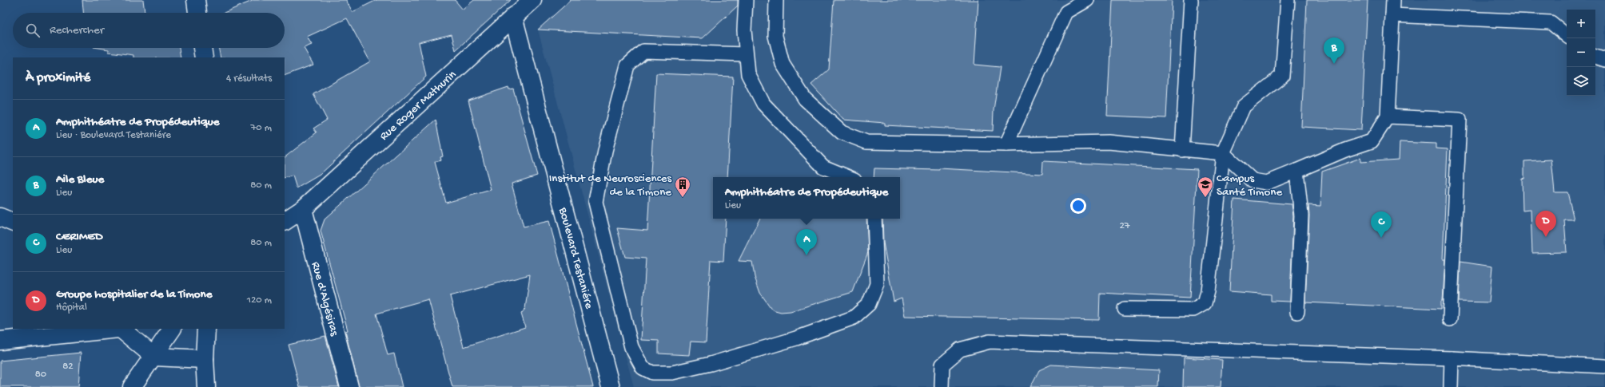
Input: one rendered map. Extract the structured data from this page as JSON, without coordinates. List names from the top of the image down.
{
  "streets": {
    "street": ["Rue Roger Mathurin", "Boulevard Testaniére", "Rue d'Algésiras"]
  },
  "crossings": [
    ["Rue Roger Mathurin", "Boulevard Testaniére"],
    ["Rue Roger Mathurin", "Rue d'Algésiras"]
  ],
  "places": {
    "building": ["Institut de Neurosciences de la Timone"],
    "school or university": ["Campus Santé Timone"]
  },
  "house_numbers": ["27", "82", "80"],
  "page": {
    "map_buttons": ["+", "−"],
    "search": "Rechercher",
    "pins": [
      "B",
      "D",
      "C",
      "A"
    ],
    "heading": ["À proximité", "4 résultats"],
    "list": [
      {
        "mark": "A",
        "name": "Amphithéatre de Propédeutique",
        "note": "Lieu · Boulevard Testaniére",
        "value": "70 m"
      },
      {
        "mark": "B",
        "name": "Aile Bleue",
        "note": "Lieu",
        "value": "80 m"
      },
      {
        "mark": "C",
        "name": "CERIMED",
        "note": "Lieu",
        "value": "80 m"
      },
      {
        "mark": "D",
        "name": "Groupe hospitalier de la Timone",
        "note": "Hôpital",
        "value": "120 m"
      }
    ],
    "popup": ["Amphithéatre de Propédeutique", "Lieu"]
  }
}
